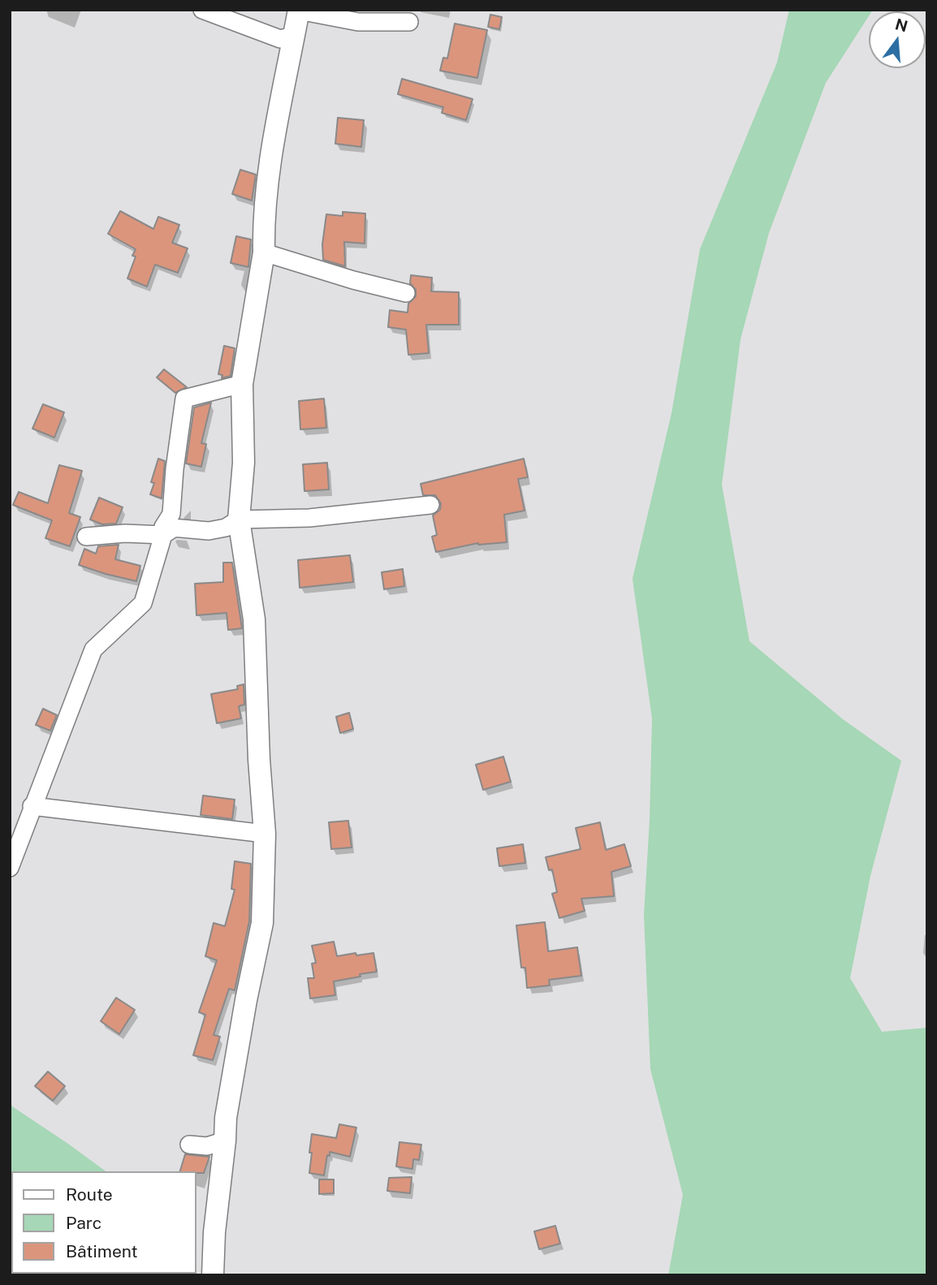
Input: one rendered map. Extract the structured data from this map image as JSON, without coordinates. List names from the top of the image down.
{
  "legend": ["Route", "Parc", "Bâtiment"],
  "north": "top"
}
